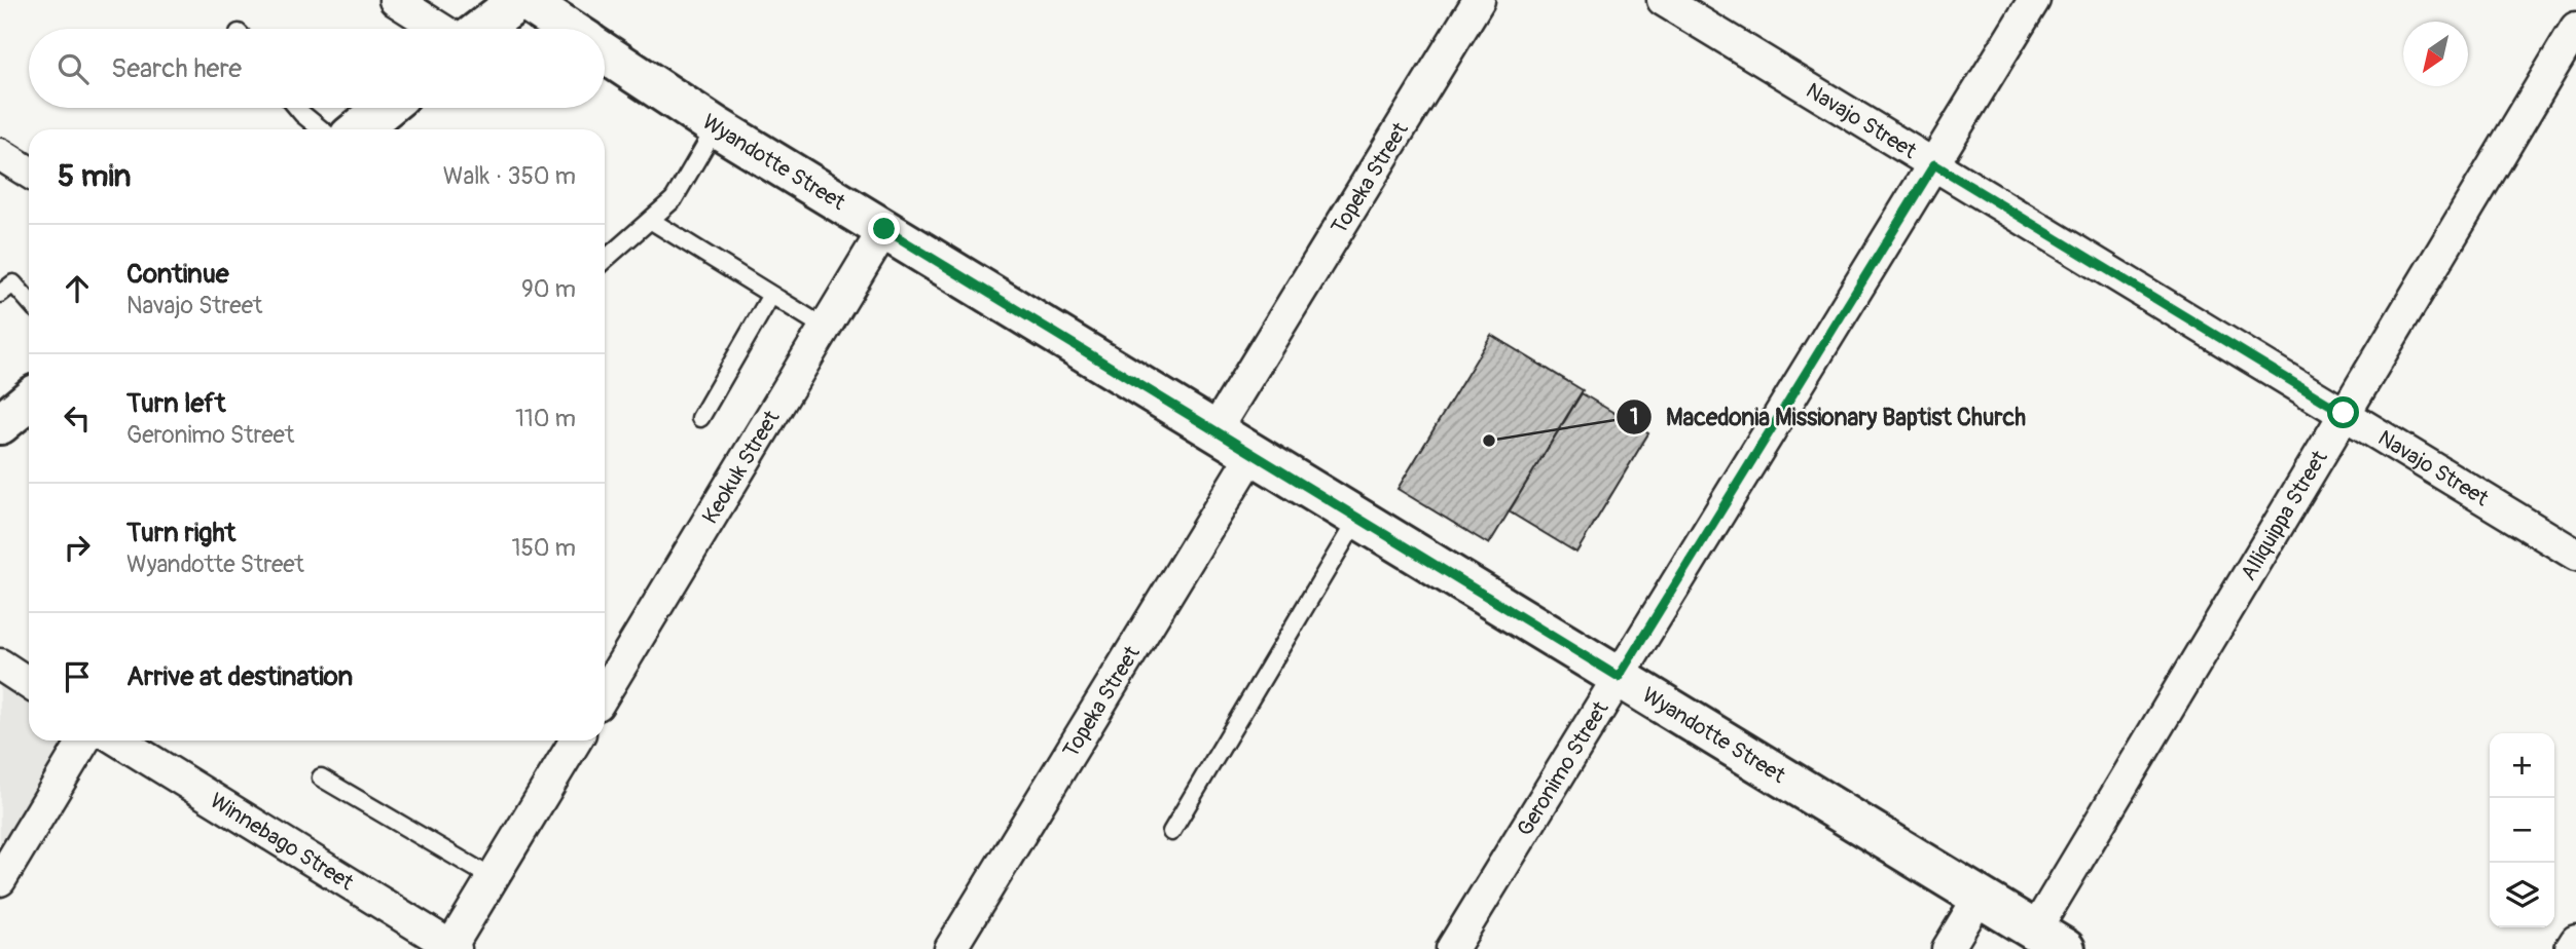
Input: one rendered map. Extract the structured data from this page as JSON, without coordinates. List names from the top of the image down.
{
  "streets": {
    "street": [
      "Navajo Street",
      "Wyandotte Street",
      "Topeka Street",
      "Keokuk Street",
      "Alliquippa Street",
      "Geronimo Street",
      "Winnebago Street"
    ]
  },
  "crossings": [
    ["Navajo Street", "Alliquippa Street"],
    ["Navajo Street", "Geronimo Street"],
    ["Wyandotte Street", "Topeka Street"],
    ["Wyandotte Street", "Keokuk Street"],
    ["Wyandotte Street", "Alliquippa Street"],
    ["Wyandotte Street", "Geronimo Street"]
  ],
  "places": ["Macedonia Missionary Baptist Church"],
  "north": "bottom left",
  "page": {
    "search": "Search here",
    "heading": ["5 min", "Walk · 350 m"],
    "list": [
      ["Continue", "Navajo Street", "90 m"],
      ["Turn left", "Geronimo Street", "110 m"],
      ["Turn right", "Wyandotte Street", "150 m"],
      "Arrive at destination"
    ],
    "map_buttons": ["+", "−"]
  }
}
